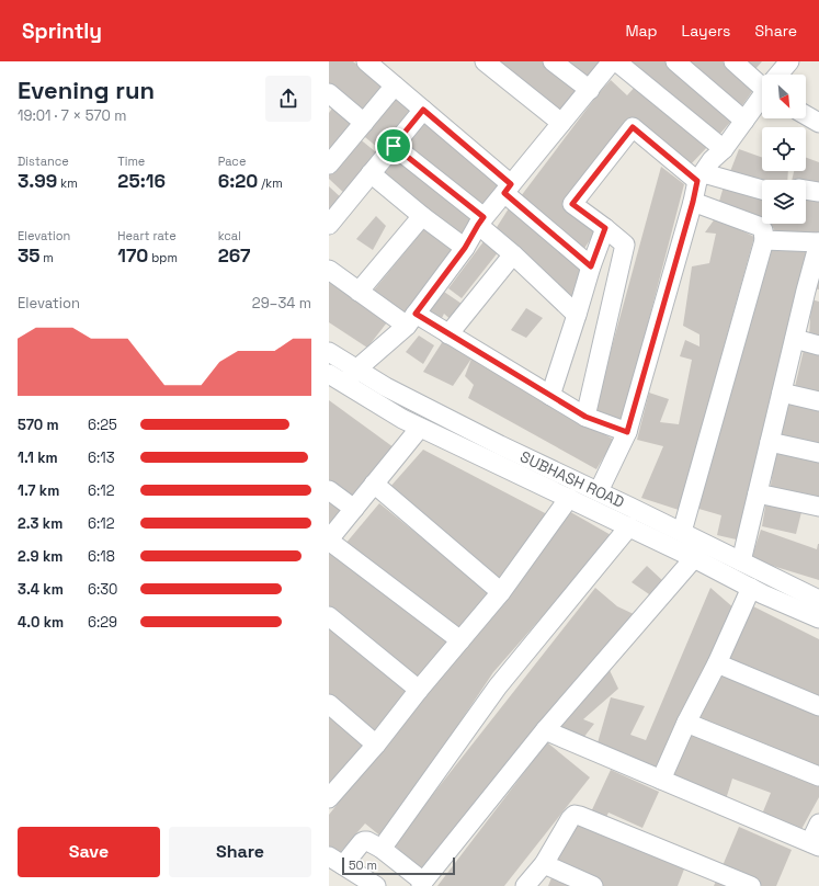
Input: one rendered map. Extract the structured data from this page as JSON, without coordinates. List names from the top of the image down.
{
  "streets": {
    "street": ["SUBHASH ROAD"]
  },
  "scale_bar": "50 m",
  "north": "bottom right",
  "page": {
    "header": "Sprintly",
    "nav": ["Map", "Layers", "Share"],
    "heading": ["Evening run", "19:01 · 7 × 570 m"],
    "stats": [
      ["Distance", "3.99 km"],
      ["Time", "25:16"],
      ["Pace", "6:20 /km"],
      ["Elevation", "35 m"],
      ["Heart rate", "170 bpm"],
      ["kcal", "267"]
    ],
    "chart": ["Elevation", "29–34 m"],
    "list": [
      {
        "name": "570 m",
        "note": "6:25"
      },
      {
        "name": "1.1 km",
        "note": "6:13"
      },
      {
        "name": "1.7 km",
        "note": "6:12"
      },
      {
        "name": "2.3 km",
        "note": "6:12"
      },
      {
        "name": "2.9 km",
        "note": "6:18"
      },
      {
        "name": "3.4 km",
        "note": "6:30"
      },
      {
        "name": "4.0 km",
        "note": "6:29"
      }
    ],
    "buttons": ["Save", "Share"],
    "scale": "50 m"
  }
}
